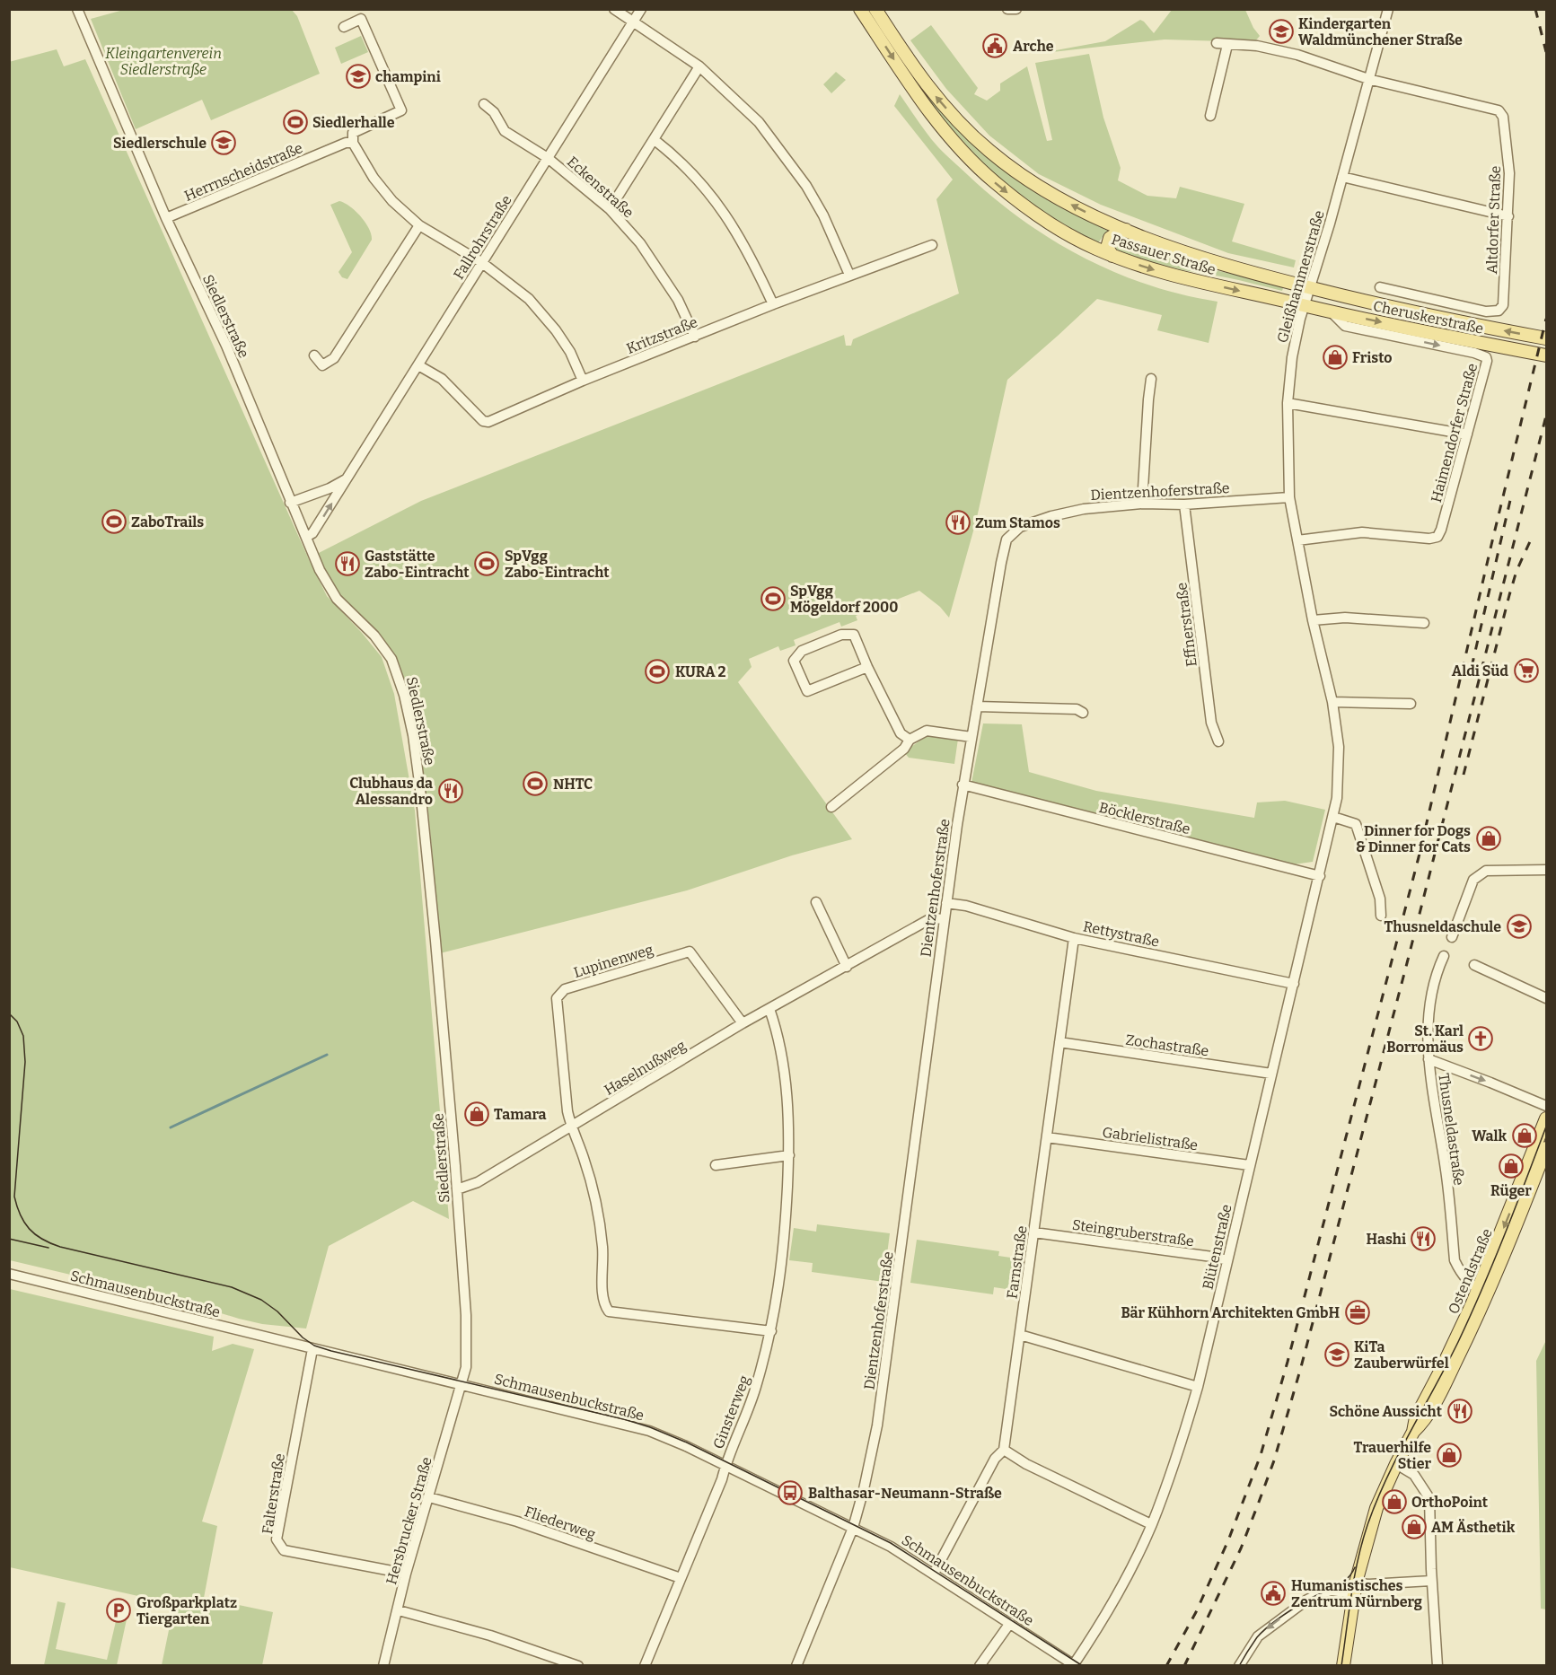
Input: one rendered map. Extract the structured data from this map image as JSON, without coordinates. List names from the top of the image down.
{
  "streets": {
    "main road": ["Passauer Straße", "Cheruskerstraße", "Ostendstraße"],
    "street": [
      "Herrnscheidstraße",
      "Eckenstraße",
      "Altdorfer Straße",
      "Fallrohrstraße",
      "Gleißhammerstraße",
      "Siedlerstraße",
      "Kritzstraße",
      "Haimendorfer Straße",
      "Dientzenhoferstraße",
      "Effnerstraße",
      "Böcklerstraße",
      "Rettystraße",
      "Lupinenweg",
      "Zochastraße",
      "Haselnußweg",
      "Thusneldastraße",
      "Gabrielistraße",
      "Steingruberstraße",
      "Blütenstraße",
      "Farnstraße",
      "Schmausenbuckstraße",
      "Ginsterweg",
      "Falterstraße",
      "Hersbrucker Straße",
      "Fliederweg"
    ]
  },
  "crossings": [
    ["Herrnscheidstraße", "Siedlerstraße"],
    ["Eckenstraße", "Fallrohrstraße"],
    ["Eckenstraße", "Kritzstraße"],
    ["Altdorfer Straße", "Gleißhammerstraße"],
    ["Fallrohrstraße", "Siedlerstraße"],
    ["Fallrohrstraße", "Kritzstraße"],
    ["Passauer Straße", "Gleißhammerstraße"],
    ["Passauer Straße", "Cheruskerstraße"],
    ["Gleißhammerstraße", "Cheruskerstraße"],
    ["Gleißhammerstraße", "Haimendorfer Straße"],
    ["Gleißhammerstraße", "Dientzenhoferstraße"],
    ["Gleißhammerstraße", "Blütenstraße"],
    ["Siedlerstraße", "Haselnußweg"],
    ["Siedlerstraße", "Schmausenbuckstraße"],
    ["Siedlerstraße", "Hersbrucker Straße"],
    ["Cheruskerstraße", "Haimendorfer Straße"],
    ["Dientzenhoferstraße", "Effnerstraße"],
    ["Dientzenhoferstraße", "Böcklerstraße"],
    ["Dientzenhoferstraße", "Rettystraße"],
    ["Dientzenhoferstraße", "Haselnußweg"],
    ["Dientzenhoferstraße", "Schmausenbuckstraße"],
    ["Böcklerstraße", "Blütenstraße"],
    ["Rettystraße", "Blütenstraße"],
    ["Rettystraße", "Farnstraße"],
    ["Lupinenweg", "Haselnußweg"],
    ["Zochastraße", "Blütenstraße"],
    ["Zochastraße", "Farnstraße"],
    ["Haselnußweg", "Ginsterweg"],
    ["Thusneldastraße", "Ostendstraße"],
    ["Gabrielistraße", "Blütenstraße"],
    ["Gabrielistraße", "Farnstraße"],
    ["Steingruberstraße", "Blütenstraße"],
    ["Steingruberstraße", "Farnstraße"],
    ["Blütenstraße", "Schmausenbuckstraße"],
    ["Farnstraße", "Schmausenbuckstraße"],
    ["Schmausenbuckstraße", "Ginsterweg"],
    ["Schmausenbuckstraße", "Falterstraße"],
    ["Schmausenbuckstraße", "Hersbrucker Straße"],
    ["Ginsterweg", "Fliederweg"],
    ["Falterstraße", "Hersbrucker Straße"],
    ["Hersbrucker Straße", "Fliederweg"]
  ],
  "parks": ["Kleingartenverein Siedlerstraße"],
  "places": {
    "school or university": [
      "Kindergarten Waldmünchener Straße",
      "champini",
      "Siedlerschule",
      "Thusneldaschule",
      "KiTa Zauberwürfel"
    ],
    "public building": ["Arche", "Humanistisches Zentrum Nürnberg"],
    "sports": [
      "Siedlerhalle",
      "ZaboTrails",
      "SpVgg Zabo-Eintracht",
      "SpVgg Mögeldorf 2000",
      "KURA 2",
      "NHTC"
    ],
    "shop": [
      "Fristo",
      "Dinner for Dogs & Dinner for Cats",
      "Tamara",
      "Walk",
      "Rüger",
      "Trauerhilfe Stier",
      "OrthoPoint",
      "AM Ästhetik"
    ],
    "restaurant": [
      "Zum Stamos",
      "Gaststätte Zabo-Eintracht",
      "Clubhaus da Alessandro",
      "Hashi",
      "Schöne Aussicht"
    ],
    "supermarket": ["Aldi Süd"],
    "church": ["St. Karl Borromäus"],
    "office": ["Bär Kühhorn Architekten GmbH"],
    "bus stop": ["Balthasar-Neumann-Straße"],
    "parking": ["Großparkplatz Tiergarten"]
  }
}
